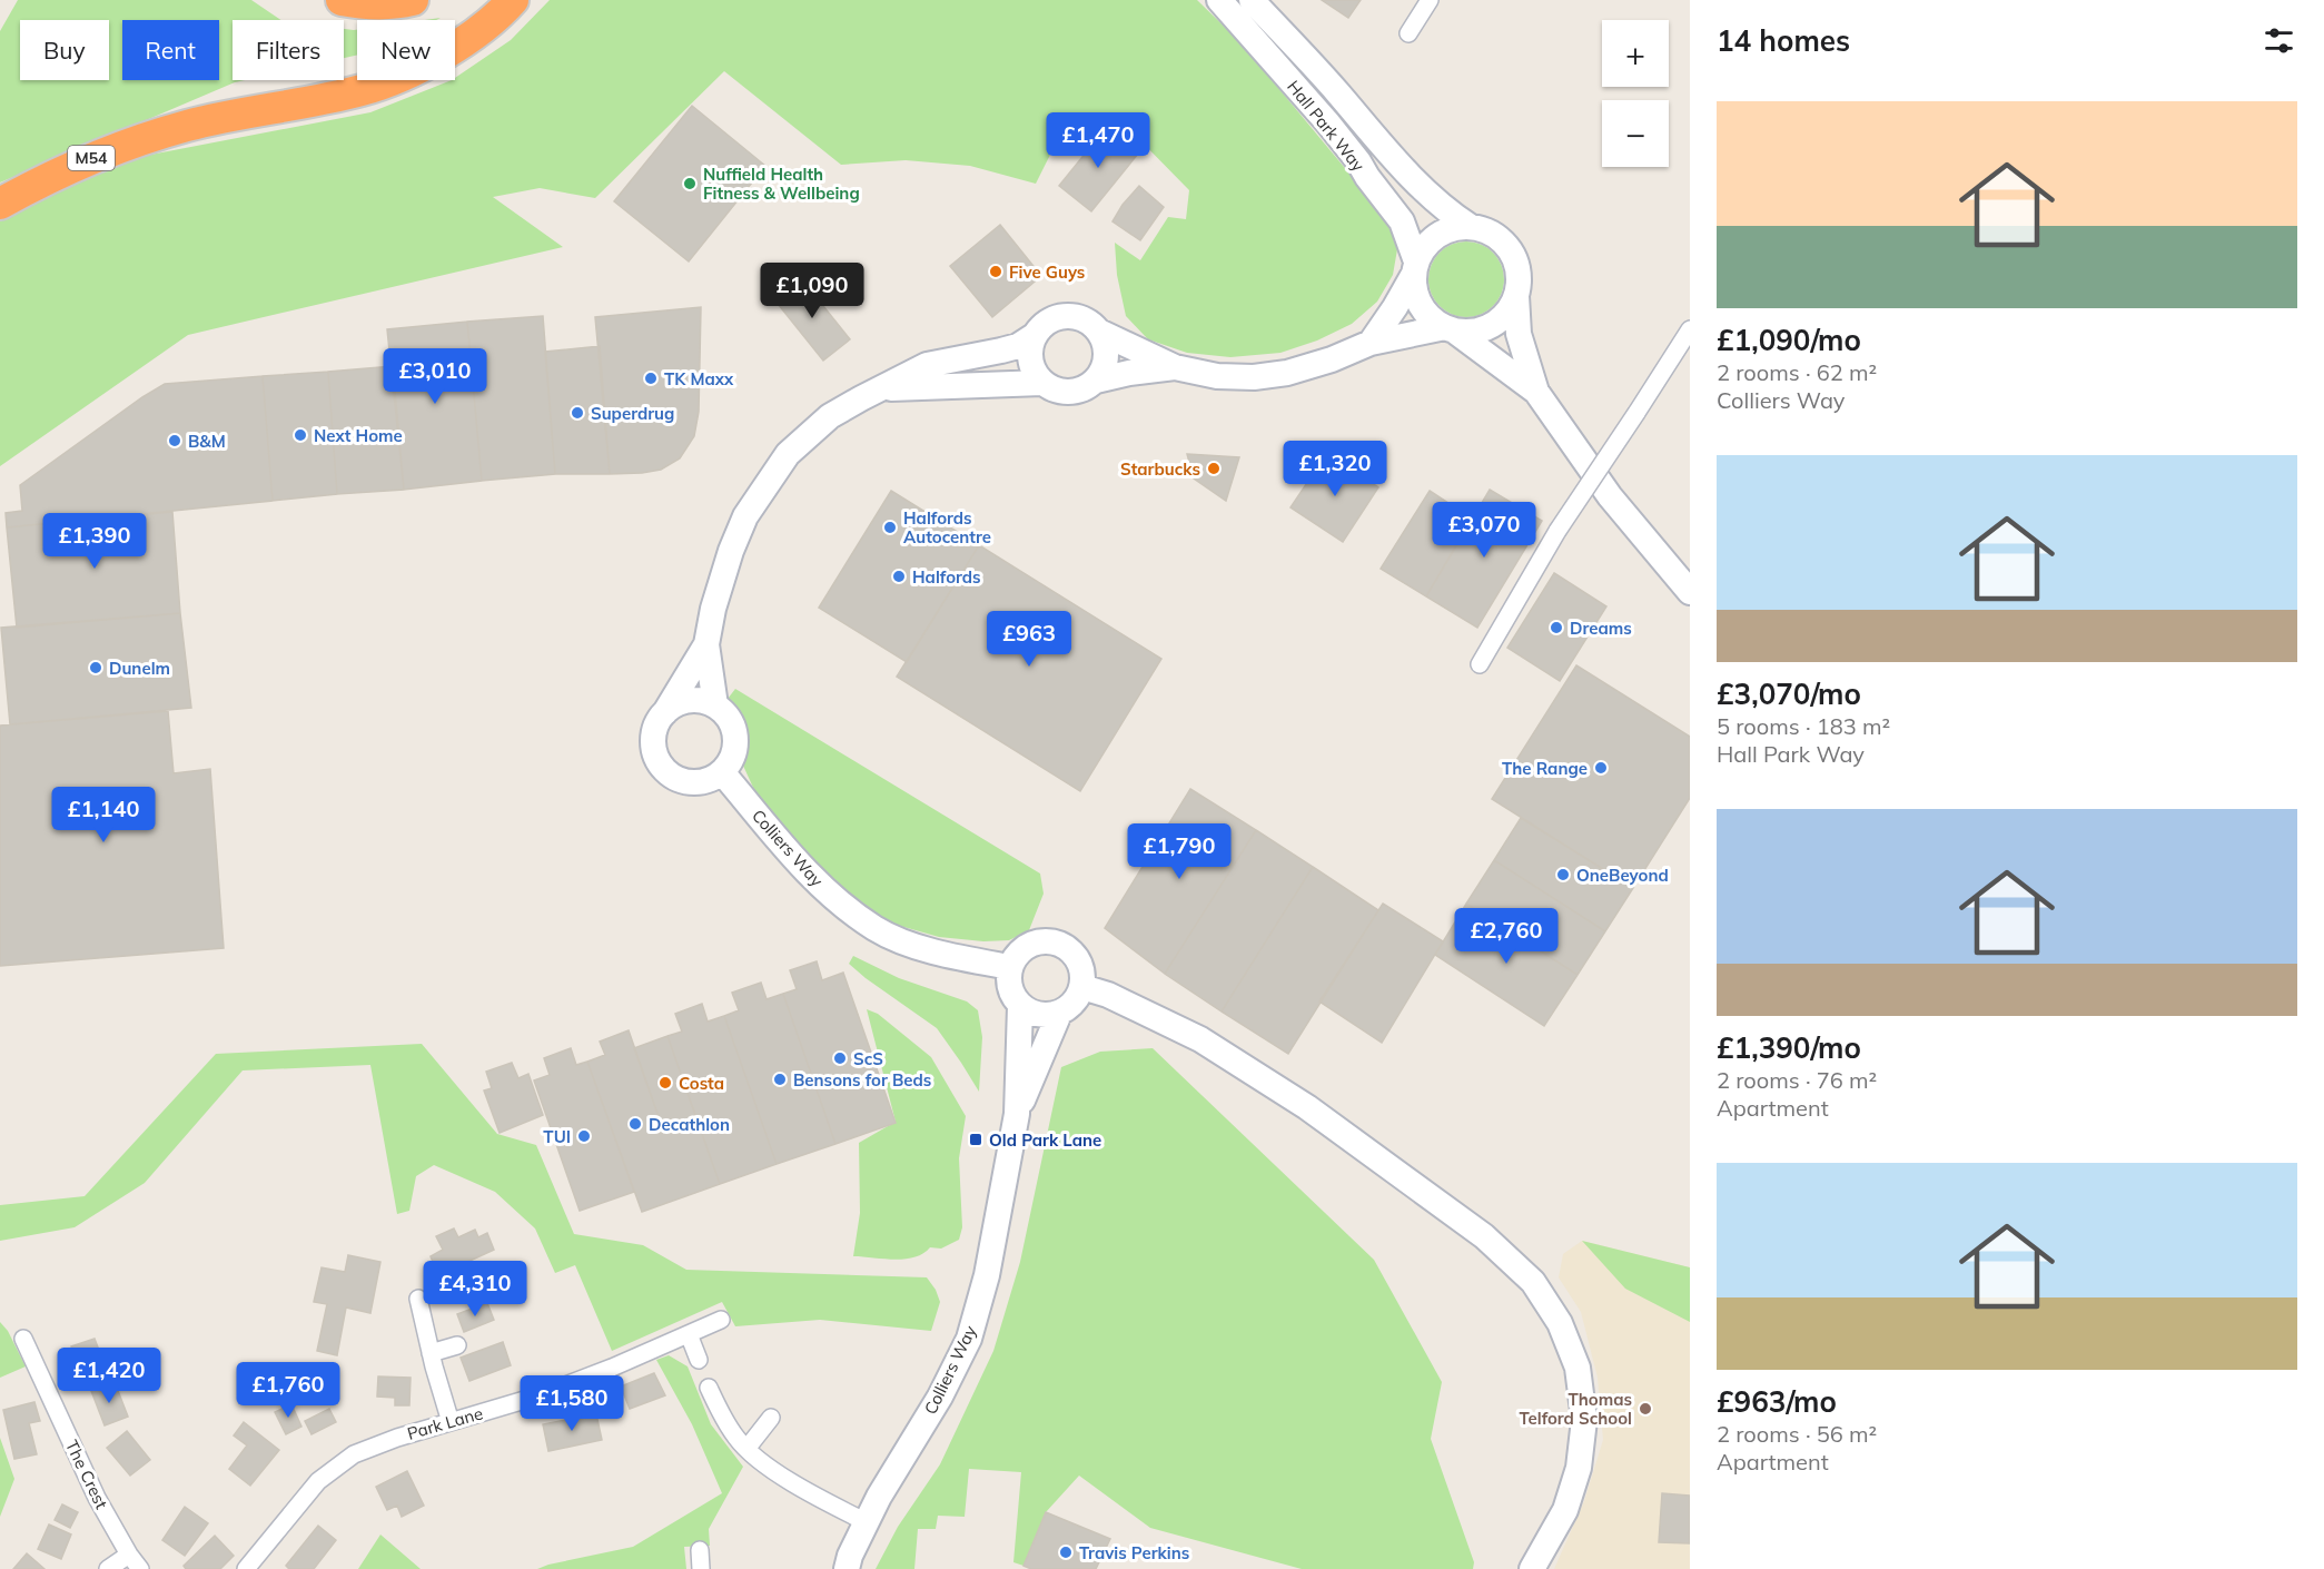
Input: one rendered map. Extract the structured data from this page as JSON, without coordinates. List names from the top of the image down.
{
  "streets": {
    "highway": ["M54"],
    "street": [
      "Hall Park Way",
      "Colliers Way",
      "Park Lane",
      "The Crest"
    ]
  },
  "places": {
    "other": [
      "Nuffield Health Fitness & Wellbeing",
      "Five Guys",
      "TK Maxx",
      "Superdrug",
      "Next Home",
      "B&M",
      "Starbucks",
      "Halfords Autocentre",
      "Halfords",
      "Dreams",
      "Dunelm",
      "The Range",
      "OneBeyond",
      "ScS",
      "Bensons for Beds",
      "Costa",
      "Decathlon",
      "TUI",
      "Thomas Telford School",
      "Travis Perkins"
    ],
    "transit": ["Old Park Lane"]
  },
  "page": {
    "heading": "14 homes",
    "map_buttons": ["+", "−"],
    "chip": [
      "Buy",
      "Rent",
      "Filters",
      "New"
    ],
    "list": [
      {
        "name": "£1,090/mo",
        "note": "2 rooms · 62 m² · Colliers Way"
      },
      {
        "name": "£3,070/mo",
        "note": "5 rooms · 183 m² · Hall Park Way"
      },
      {
        "name": "£1,390/mo",
        "note": "2 rooms · 76 m² · Apartment"
      },
      {
        "name": "£963/mo",
        "note": "2 rooms · 56 m² · Apartment"
      }
    ],
    "price": [
      "£1,470",
      "£1,090",
      "£3,010",
      "£1,320",
      "£3,070",
      "£1,390",
      "£963",
      "£1,140",
      "£1,790",
      "£2,760",
      "£4,310",
      "£1,420",
      "£1,760",
      "£1,580"
    ]
  }
}
